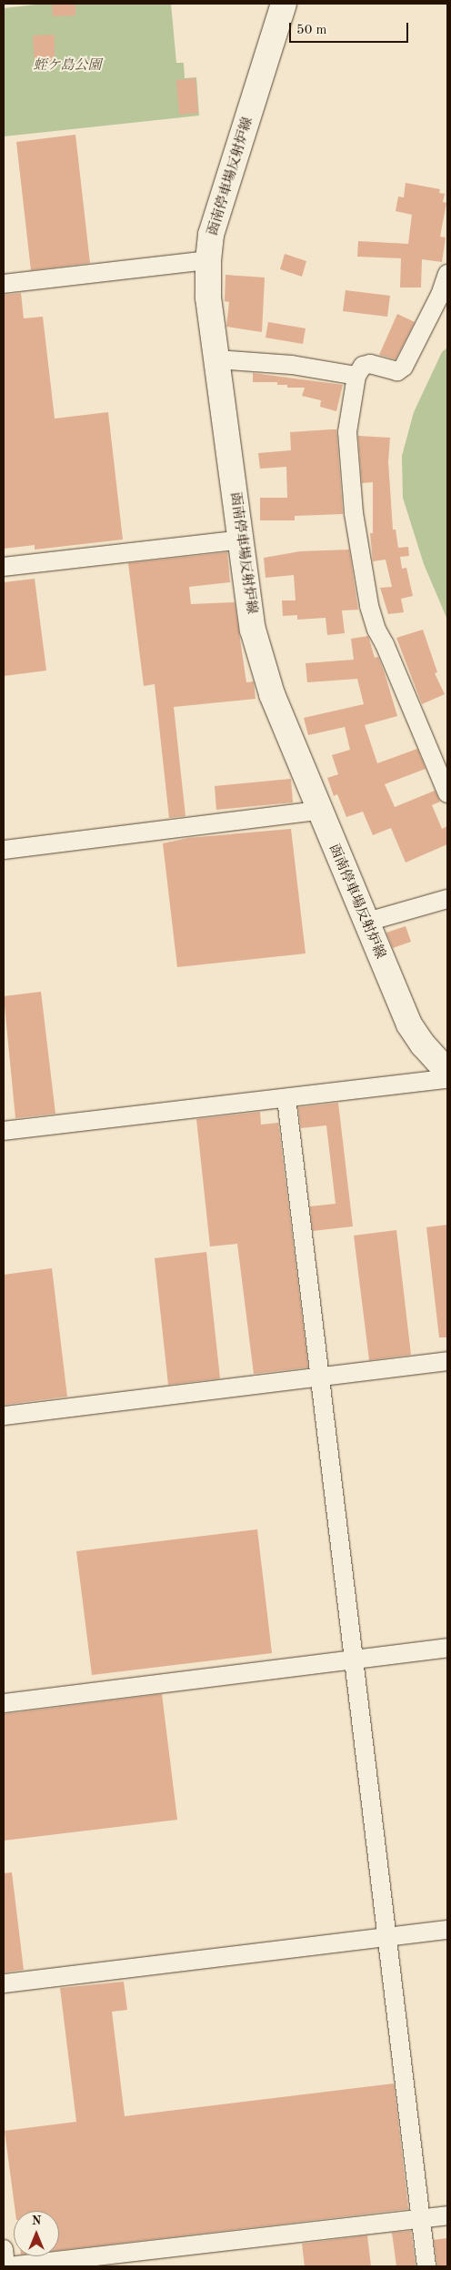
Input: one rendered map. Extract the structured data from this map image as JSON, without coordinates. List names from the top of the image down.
{
  "streets": {
    "main road": ["函南停車場反射炉線"]
  },
  "parks": ["蛭ケ島公園"],
  "scale_bar": "50 m",
  "north": "top"
}
